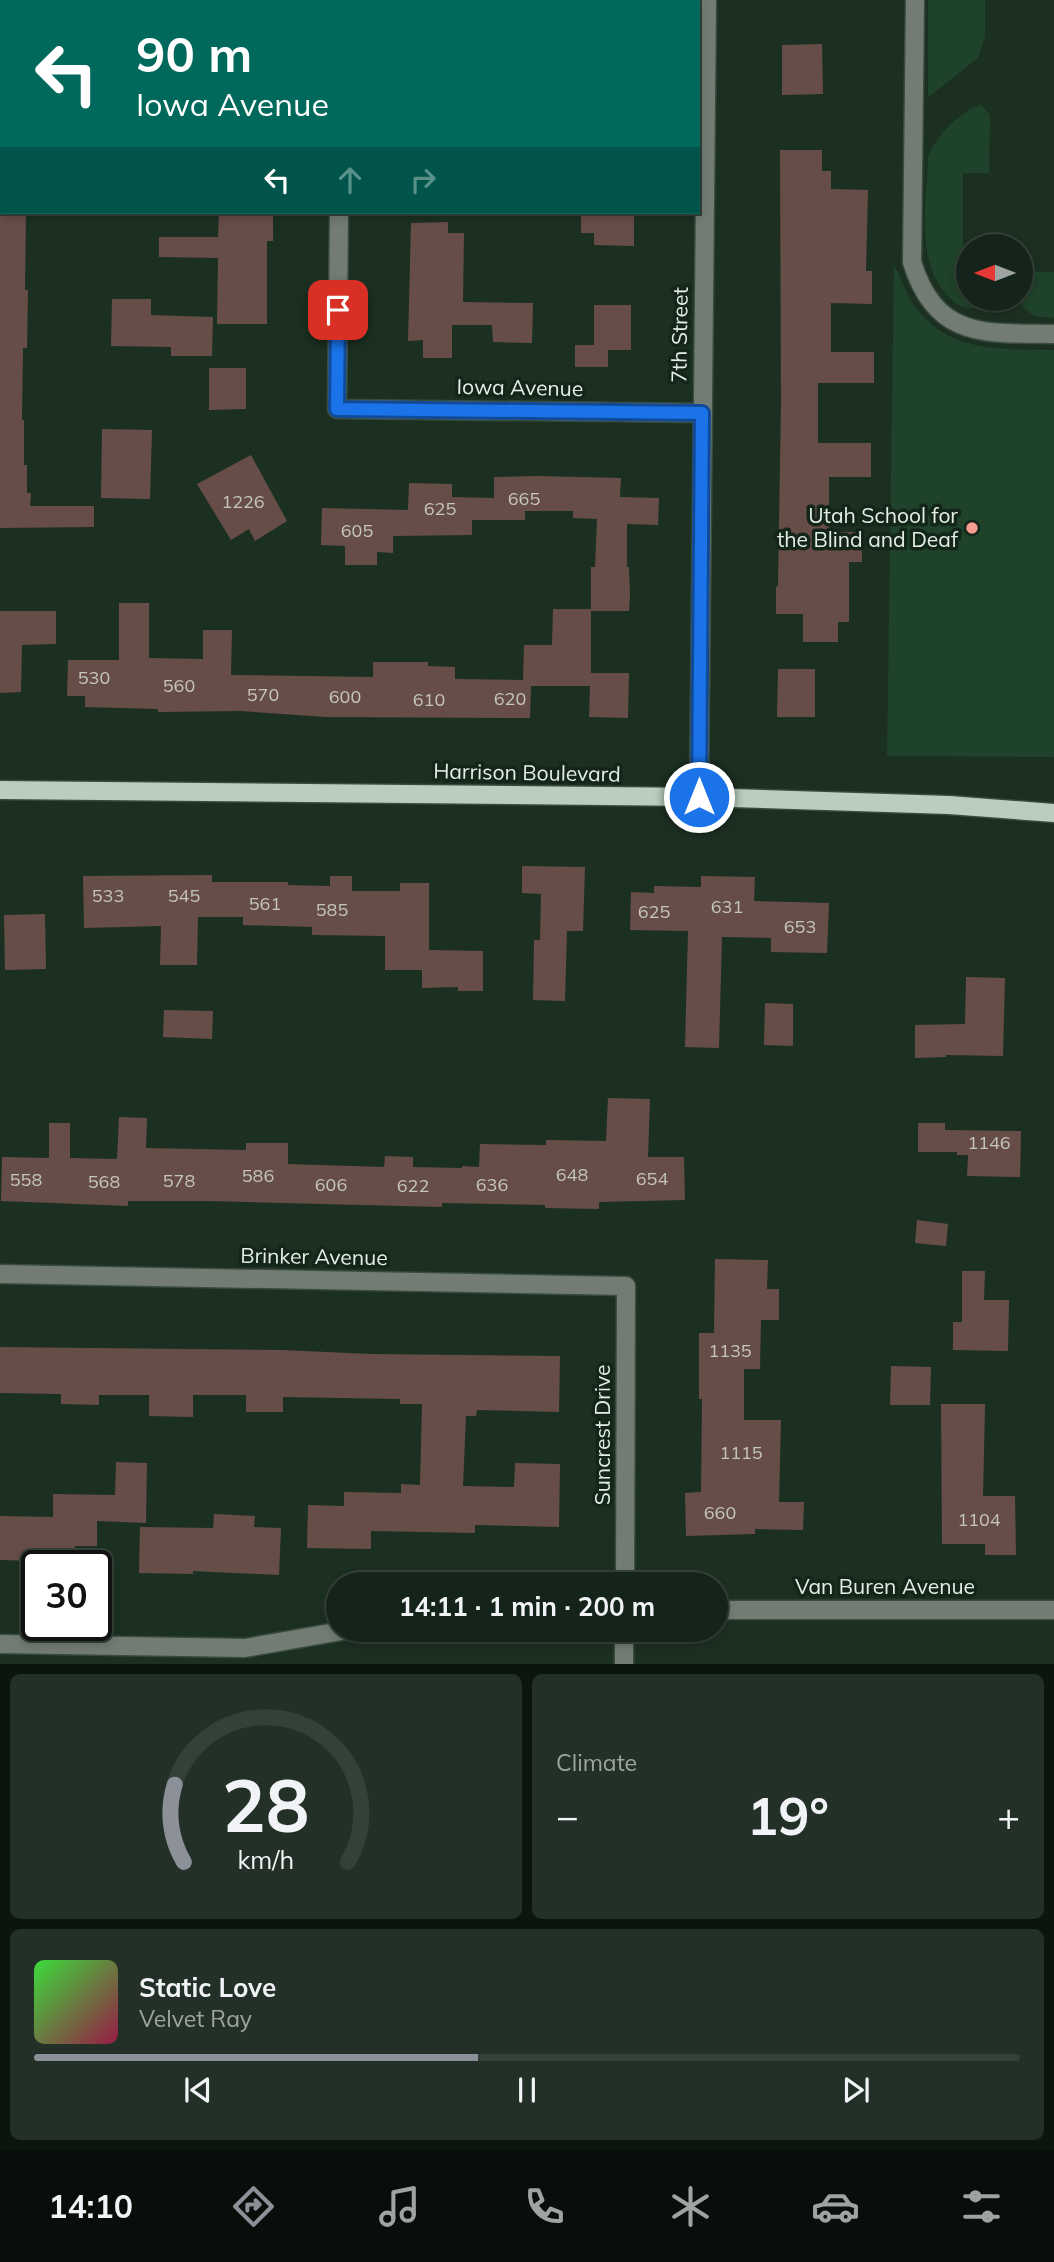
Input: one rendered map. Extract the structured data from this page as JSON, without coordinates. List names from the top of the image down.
{
  "streets": {
    "main road": ["Harrison Boulevard"],
    "street": [
      "7th Street",
      "Iowa Avenue",
      "Brinker Avenue",
      "Suncrest Drive",
      "Van Buren Avenue"
    ]
  },
  "crossings": [
    ["7th Street", "Iowa Avenue"],
    ["7th Street", "Harrison Boulevard"],
    ["Brinker Avenue", "Suncrest Drive"]
  ],
  "places": ["Utah School for the Blind and Deaf"],
  "house_numbers": [
    "665",
    "1226",
    "625",
    "605",
    "530",
    "560",
    "570",
    "600",
    "620",
    "610",
    "533",
    "545",
    "561",
    "631",
    "585",
    "625",
    "653",
    "1146",
    "648",
    "586",
    "654",
    "558",
    "578",
    "568",
    "606",
    "636",
    "622",
    "1135",
    "1115",
    "660",
    "1104"
  ],
  "north": "left",
  "page": {
    "turn": ["90 m", "Iowa Avenue"],
    "limit": "30",
    "trip": "14:11 · 1 min · 200 m",
    "tile": "Climate",
    "heat": ["−", "19°", "+"],
    "song": ["Static Love", "Velvet Ray"],
    "tabs": "14:10",
    "gauge": ["28", "km/h"]
  }
}
